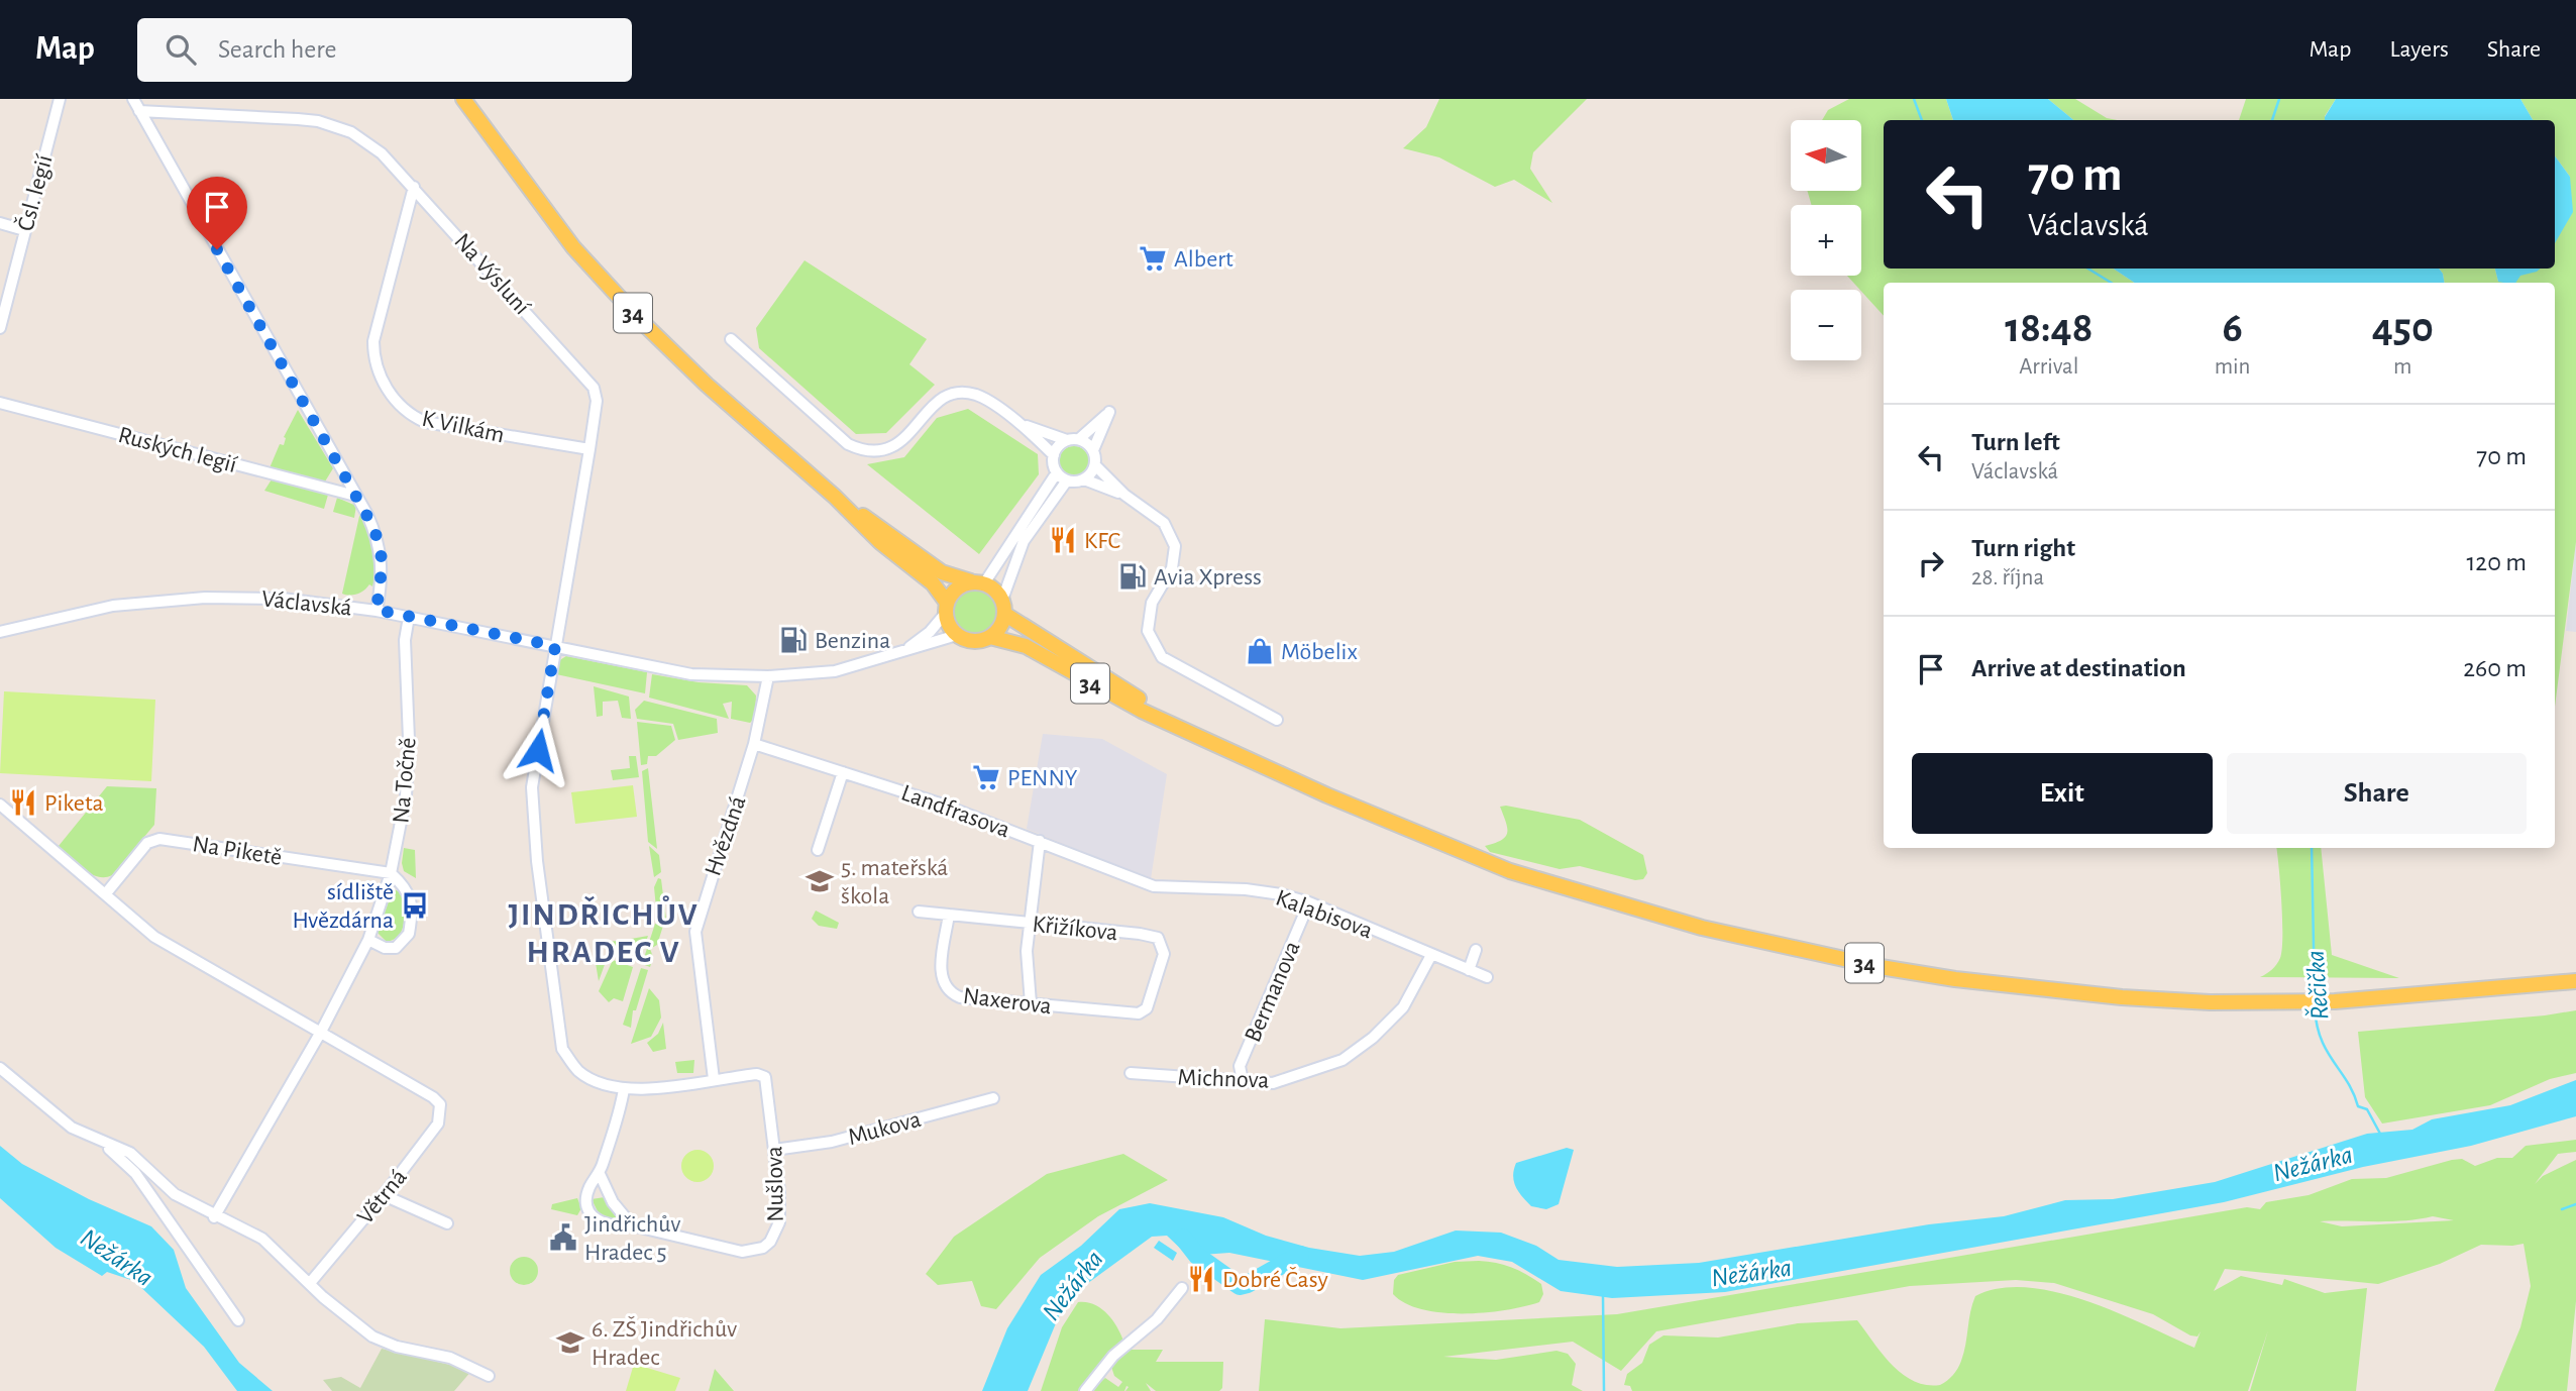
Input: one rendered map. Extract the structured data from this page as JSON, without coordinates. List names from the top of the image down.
{
  "streets": {
    "main road": ["34"],
    "street": [
      "Čsl. legií",
      "Na Výsluní",
      "K Vilkám",
      "Ruských legií",
      "Václavská",
      "Na Točně",
      "Landfrasova",
      "Hvězdná",
      "Na Piketě",
      "Kalabisova",
      "Křižíkova",
      "Bermanova",
      "Naxerova",
      "Michnova",
      "Mukova",
      "Nušlova",
      "Větrná"
    ]
  },
  "crossings": [
    ["Na Výsluní", "K Vilkám"],
    ["Na Výsluní", "Václavská"],
    ["Na Výsluní", "Hvězdná"],
    ["Na Výsluní", "Mukova"],
    ["Na Výsluní", "Nušlova"],
    ["34", "Václavská"],
    ["Václavská", "Na Točně"],
    ["Václavská", "Hvězdná"],
    ["Na Točně", "Na Piketě"],
    ["Landfrasova", "Hvězdná"],
    ["Landfrasova", "Kalabisova"],
    ["Hvězdná", "Mukova"],
    ["Hvězdná", "Nušlova"],
    ["Kalabisova", "Bermanova"],
    ["Kalabisova", "Michnova"],
    ["Křižíkova", "Naxerova"],
    ["Bermanova", "Michnova"],
    ["Mukova", "Nušlova"]
  ],
  "districts": ["JINDŘICHŮV HRADEC V"],
  "water": ["Řečička", "Nežárka"],
  "places": {
    "supermarket": ["Albert", "PENNY"],
    "restaurant": ["KFC", "Piketa", "Dobré Časy"],
    "fuel station": ["Avia Xpress", "Benzina"],
    "shop": ["Möbelix"],
    "school or university": ["5. mateřská škola", "6. ZŠ Jindřichův Hradec"],
    "bus stop": ["sídliště Hvězdárna"],
    "public building": ["Jindřichův Hradec 5"]
  },
  "north": "left",
  "page": {
    "header": "Map",
    "search": "Search here",
    "nav": ["Map", "Layers", "Share"],
    "map_buttons": ["+", "−"],
    "turn": ["70 m", "Václavská"],
    "eta": [
      "18:48",
      "Arrival",
      "6",
      "min",
      "450",
      "m"
    ],
    "list": [
      {
        "name": "Turn left",
        "note": "Václavská",
        "value": "70 m"
      },
      {
        "name": "Turn right",
        "note": "28. října",
        "value": "120 m"
      },
      {
        "name": "Arrive at destination",
        "value": "260 m"
      }
    ],
    "buttons": ["Exit", "Share"]
  }
}
